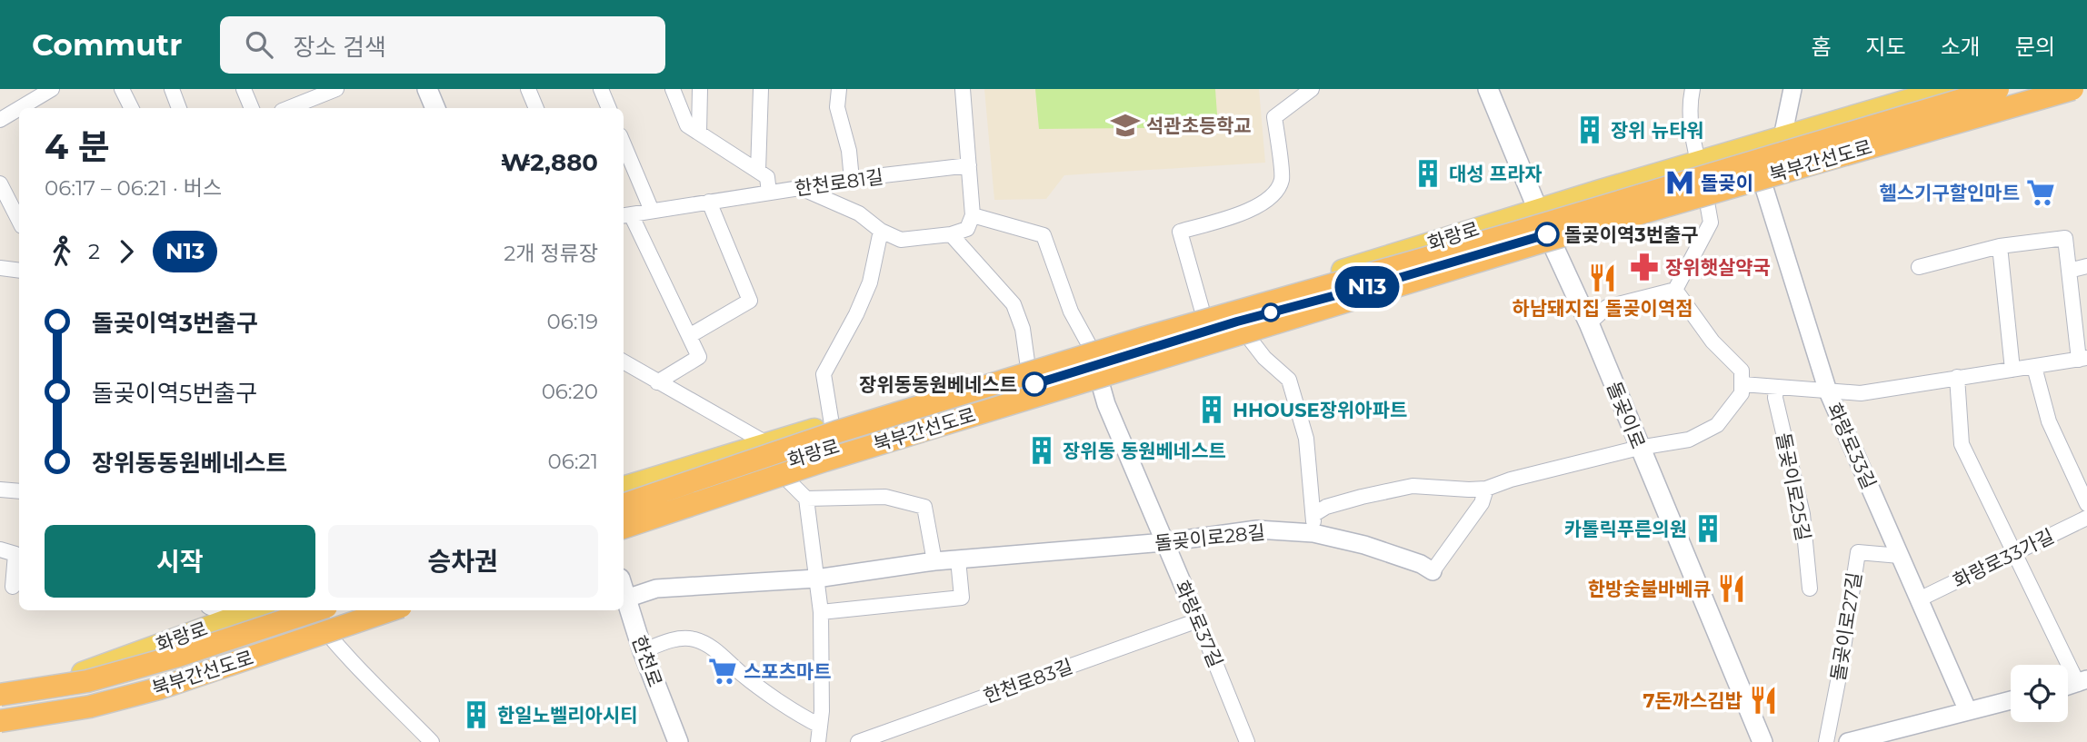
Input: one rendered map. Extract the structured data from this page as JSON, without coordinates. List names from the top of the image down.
{
  "streets": {
    "highway": ["북부간선도로"],
    "main road": ["화랑로", "돌곶이로", "한천로"],
    "street": [
      "한천로81길",
      "화랑로33길",
      "돌곶이로25길",
      "돌곶이로28길",
      "화랑로33가길",
      "화랑로37길",
      "돌곶이로27길",
      "한천로83길"
    ]
  },
  "crossings": [
    ["북부간선도로", "화랑로"],
    ["한천로81길", "화랑로"],
    ["화랑로", "돌곶이로"],
    ["화랑로", "화랑로33길"],
    ["화랑로", "화랑로37길"],
    ["화랑로33길", "화랑로33가길"],
    ["화랑로33길", "돌곶이로27길"],
    ["돌곶이로28길", "화랑로37길"],
    ["돌곶이로28길", "한천로"],
    ["화랑로37길", "한천로83길"]
  ],
  "places": {
    "school or university": ["석관초등학교"],
    "building": [
      "장위 뉴타워",
      "대성 프라자",
      "HHOUSE장위아파트",
      "장위동 동원베네스트",
      "카톨릭푸른의원",
      "한일노벨리아시티"
    ],
    "metro station": ["돌곶이"],
    "supermarket": ["헬스기구할인마트", "스포츠마트"],
    "other": ["돌곶이역3번출구", "장위동동원베네스트"],
    "pharmacy": ["장위햇살약국"],
    "restaurant": ["하남돼지집 돌곶이역점", "한방숯불바베큐", "7돈까스김밥"]
  },
  "lines": ["bus line N13"],
  "page": {
    "header": "Commutr",
    "search": "장소 검색",
    "nav": [
      "홈",
      "지도",
      "소개",
      "문의"
    ],
    "on_map": "N13",
    "heading": ["4 분", "06:17 – 06:21 · 버스", "₩2,880"],
    "legs": ["2", "N13", "2개 정류장"],
    "list": [
      {
        "name": "돌곶이역3번출구",
        "value": "06:19"
      },
      {
        "name": "돌곶이역5번출구",
        "value": "06:20"
      },
      {
        "name": "장위동동원베네스트",
        "value": "06:21"
      }
    ],
    "buttons": ["시작", "승차권"]
  }
}
